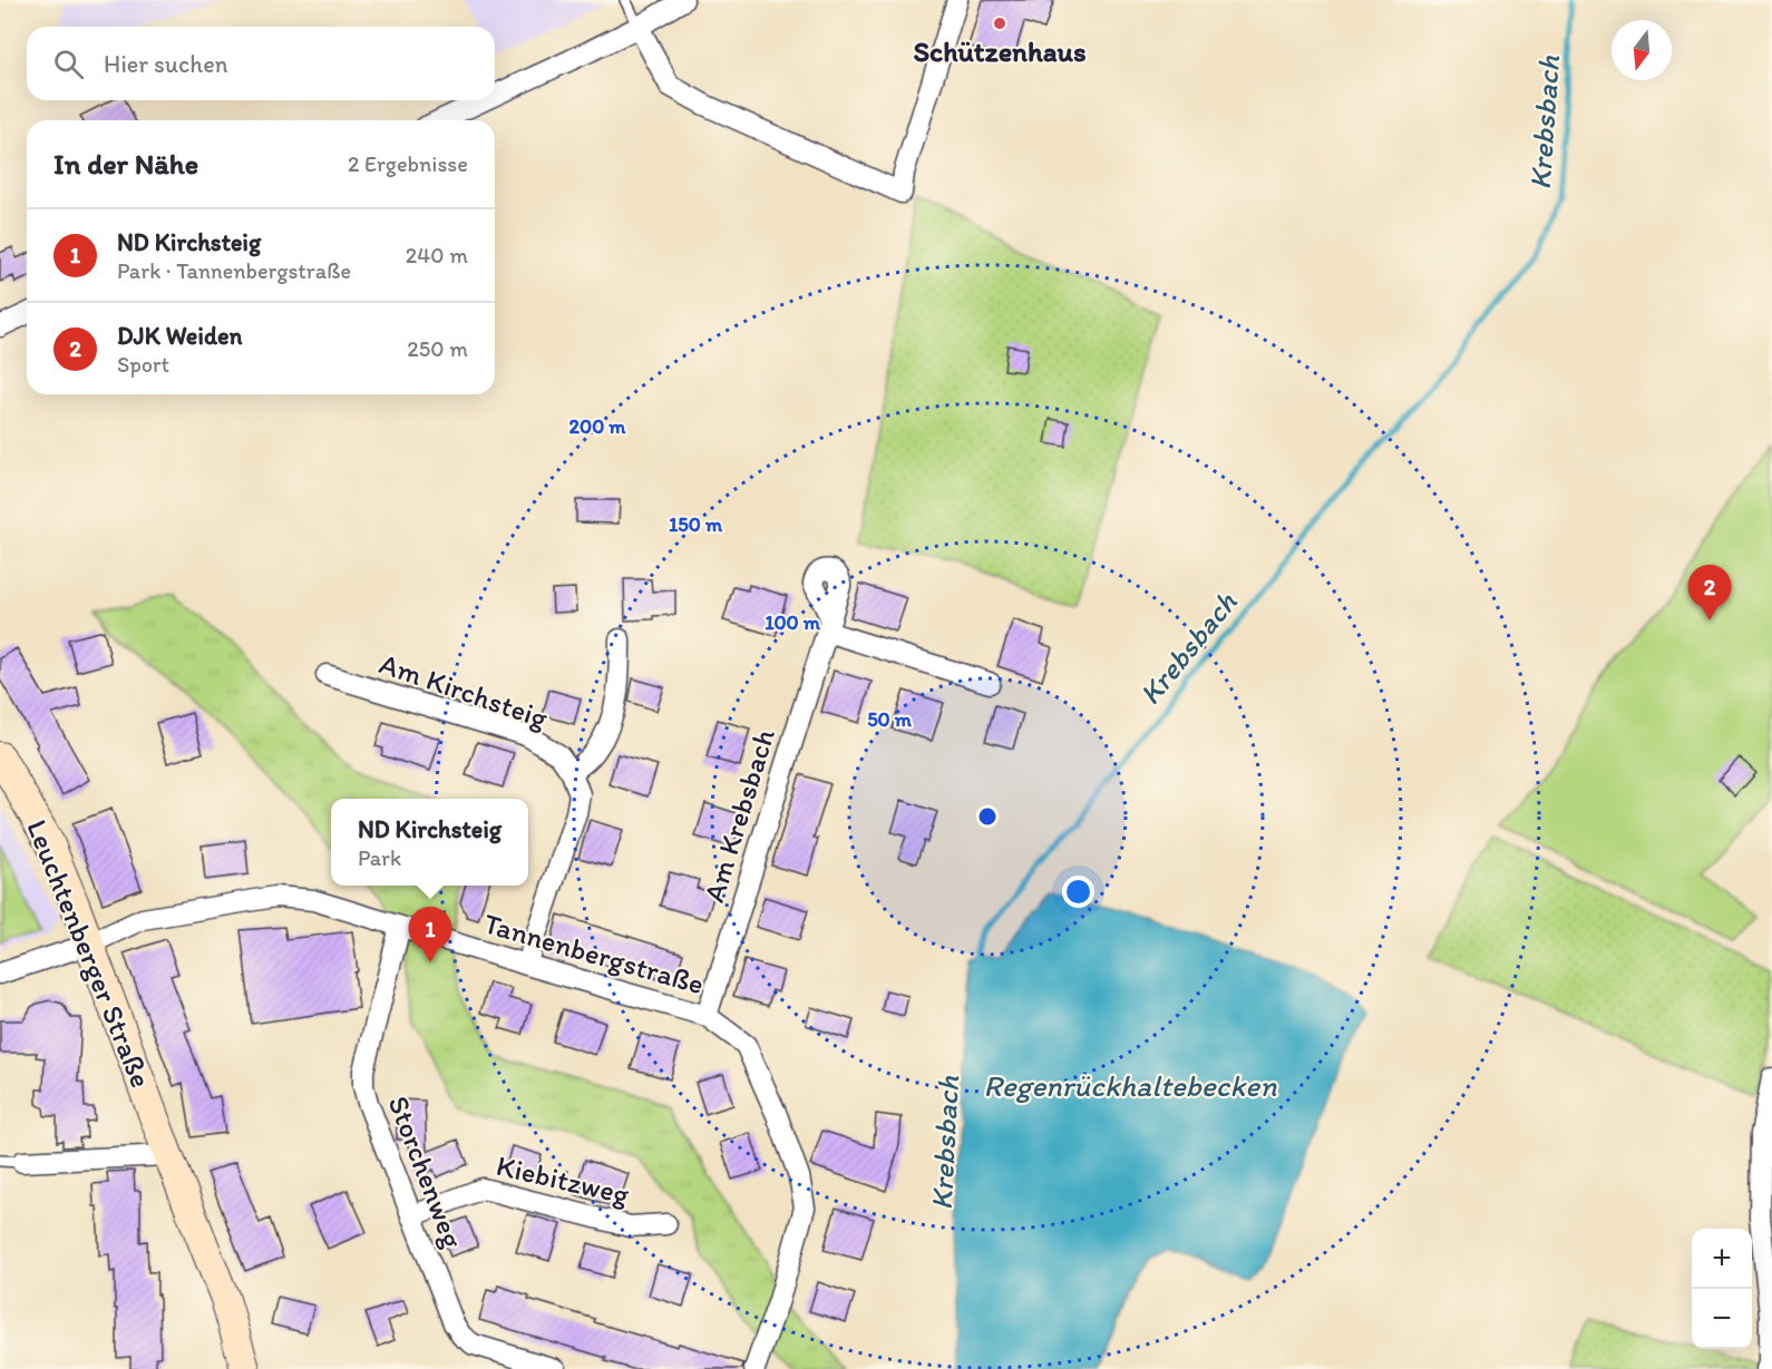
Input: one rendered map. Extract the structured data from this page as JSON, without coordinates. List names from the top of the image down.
{
  "streets": {
    "street": [
      "Am Kirchsteig",
      "Am Krebsbach",
      "Leuchtenberger Straße",
      "Tannenbergstraße",
      "Storchenweg",
      "Kiebitzweg"
    ]
  },
  "crossings": [
    ["Am Krebsbach", "Tannenbergstraße"],
    ["Leuchtenberger Straße", "Tannenbergstraße"],
    ["Tannenbergstraße", "Storchenweg"],
    ["Storchenweg", "Kiebitzweg"]
  ],
  "water": ["Krebsbach", "Regenrückhaltebecken"],
  "places": ["Schützenhaus"],
  "north": "bottom",
  "page": {
    "search": "Hier suchen",
    "heading": ["In der Nähe", "2 Ergebnisse"],
    "list": [
      {
        "mark": "1",
        "name": "ND Kirchsteig",
        "note": "Park · Tannenbergstraße",
        "value": "240 m"
      },
      {
        "mark": "2",
        "name": "DJK Weiden",
        "note": "Sport",
        "value": "250 m"
      }
    ],
    "pins": ["2", "1"],
    "popup": ["ND Kirchsteig", "Park"],
    "map_buttons": ["+", "−"]
  },
  "rings": [
    "200 m",
    "150 m",
    "100 m",
    "50 m"
  ]
}
